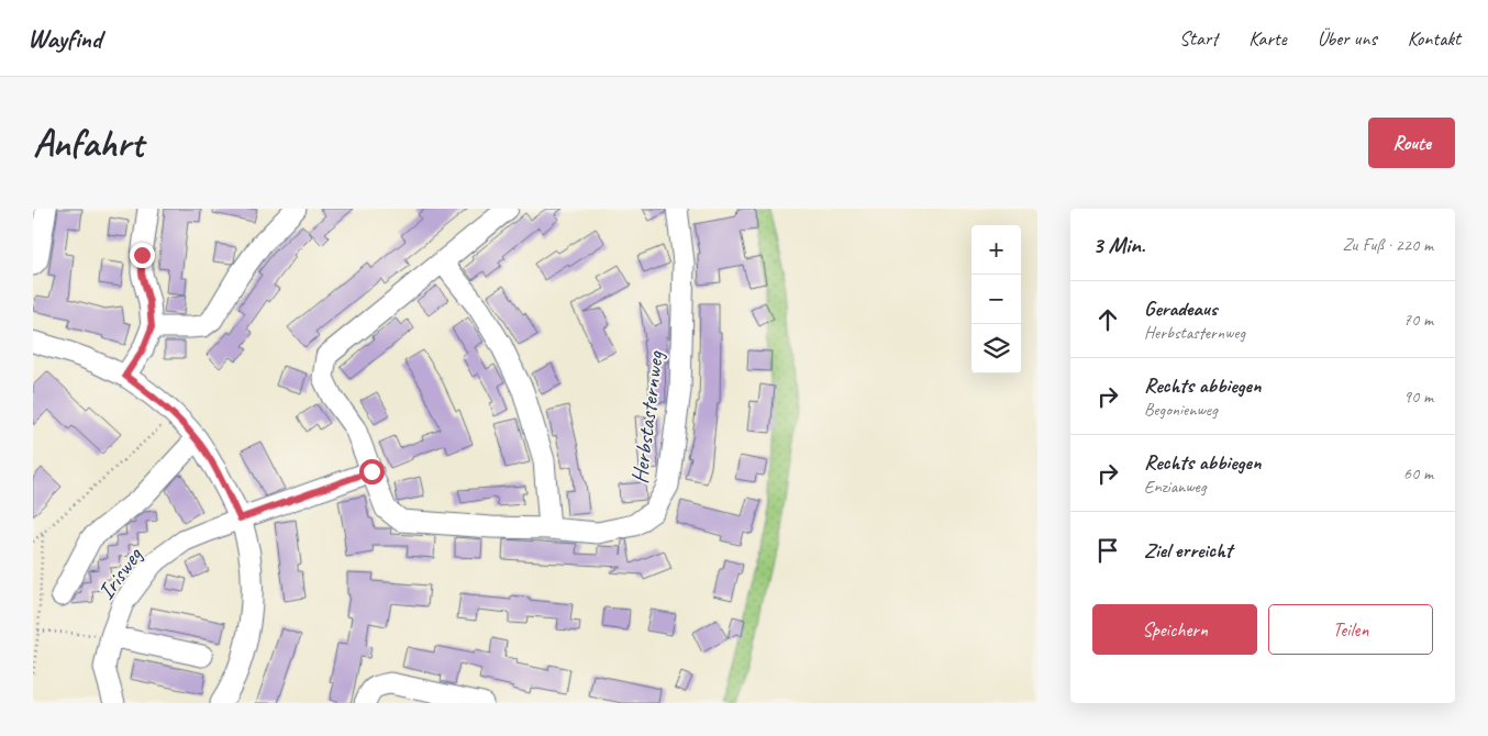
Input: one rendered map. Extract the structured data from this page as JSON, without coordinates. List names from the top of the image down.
{
  "streets": {
    "street": ["Herbstasternweg", "Irisweg"]
  },
  "page": {
    "header": "Wayfind",
    "nav": [
      "Start",
      "Karte",
      "Über uns",
      "Kontakt"
    ],
    "buttons": [
      "Route",
      ["Speichern", "Teilen"]
    ],
    "title": "Anfahrt",
    "heading": ["3 Min.", "Zu Fuß · 220 m"],
    "map_buttons": ["+", "−"],
    "list": [
      ["Geradeaus", "Herbstasternweg", "70 m"],
      ["Rechts abbiegen", "Begonienweg", "90 m"],
      ["Rechts abbiegen", "Enzianweg", "60 m"],
      "Ziel erreicht"
    ]
  }
}
